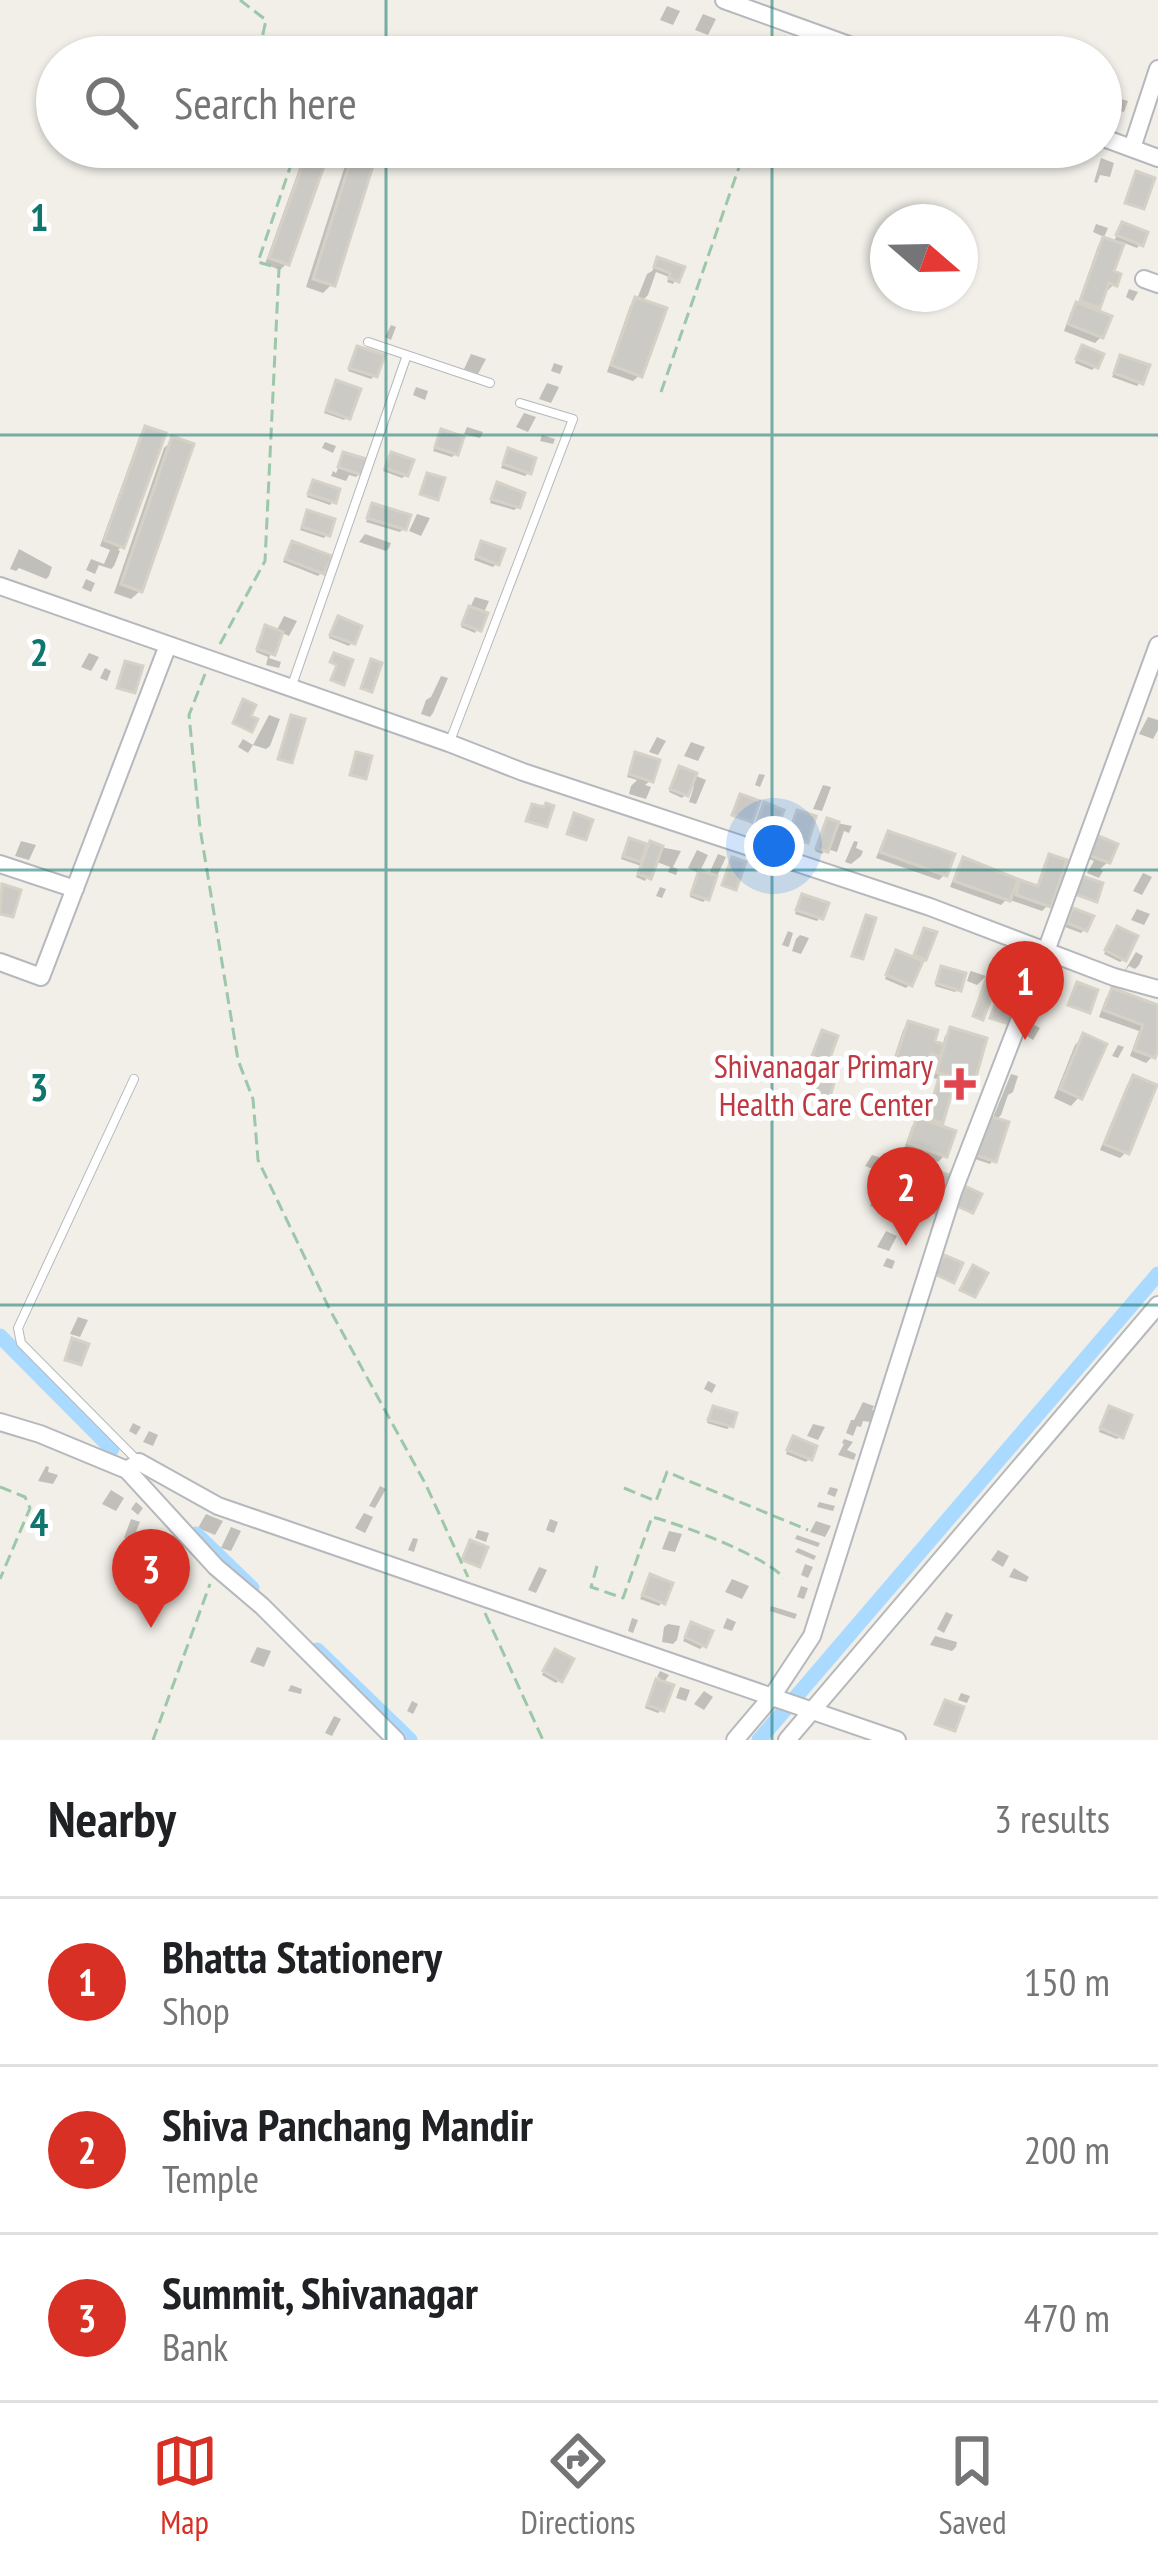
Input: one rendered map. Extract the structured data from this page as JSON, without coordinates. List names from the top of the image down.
{
  "places": {
    "health": ["Shivanagar Primary Health Care Center"]
  },
  "north": "right",
  "page": {
    "search": "Search here",
    "pins": ["1", "2", "3"],
    "heading": ["Nearby", "3 results"],
    "list": [
      {
        "mark": "1",
        "name": "Bhatta Stationery",
        "note": "Shop",
        "value": "150 m"
      },
      {
        "mark": "2",
        "name": "Shiva Panchang Mandir",
        "note": "Temple",
        "value": "200 m"
      },
      {
        "mark": "3",
        "name": "Summit, Shivanagar",
        "note": "Bank",
        "value": "470 m"
      }
    ],
    "nav": ["Map", "Directions", "Saved"]
  },
  "grid": {
    "rows": [
      "1",
      "2",
      "3",
      "4"
    ]
  }
}
